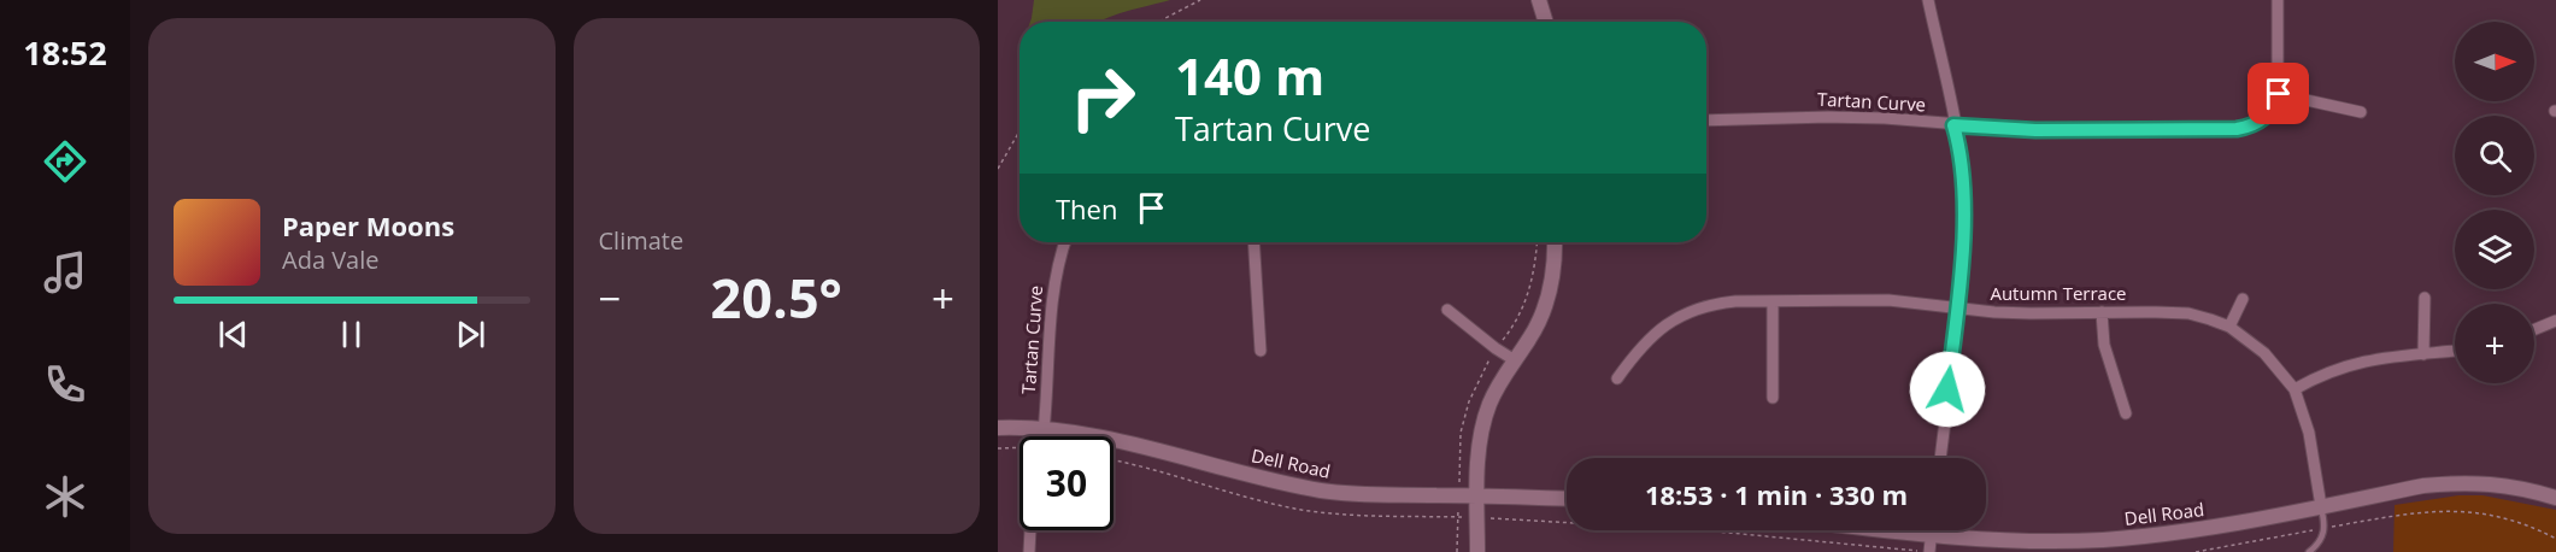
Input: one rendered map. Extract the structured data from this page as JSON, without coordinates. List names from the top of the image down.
{
  "streets": {
    "street": ["Tartan Curve", "Autumn Terrace", "Dell Road"]
  },
  "crossings": [
    ["Tartan Curve", "Dell Road"],
    ["Autumn Terrace", "Dell Road"]
  ],
  "north": "right",
  "page": {
    "tabs": "18:52",
    "tile": "Climate",
    "map_buttons": "+",
    "turn": ["140 m", "Tartan Curve"],
    "then": "Then",
    "song": ["Paper Moons", "Ada Vale"],
    "heat": ["−", "20.5°", "+"],
    "limit": "30",
    "trip": "18:53 · 1 min · 330 m"
  }
}
